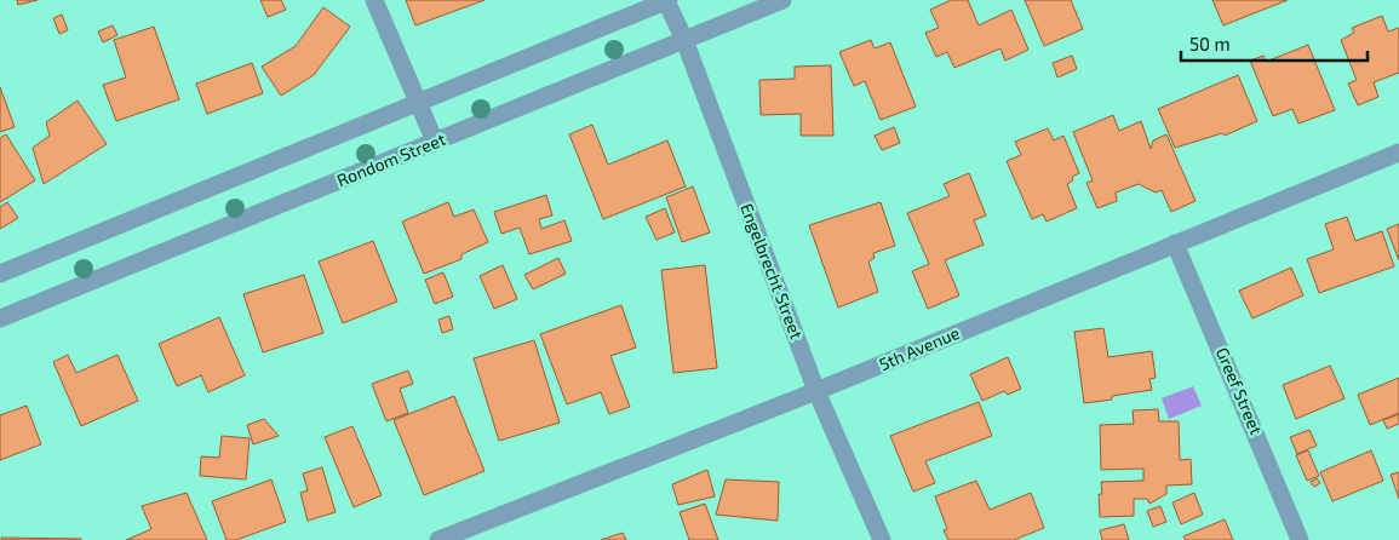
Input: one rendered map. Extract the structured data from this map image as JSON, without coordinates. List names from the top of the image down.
{
  "streets": {
    "street": [
      "Rondom Street",
      "Engelbrecht Street",
      "5th Avenue",
      "Greef Street"
    ]
  },
  "crossings": [
    ["Rondom Street", "Engelbrecht Street"],
    ["Engelbrecht Street", "5th Avenue"],
    ["5th Avenue", "Greef Street"]
  ],
  "scale_bar": "50 m"
}
